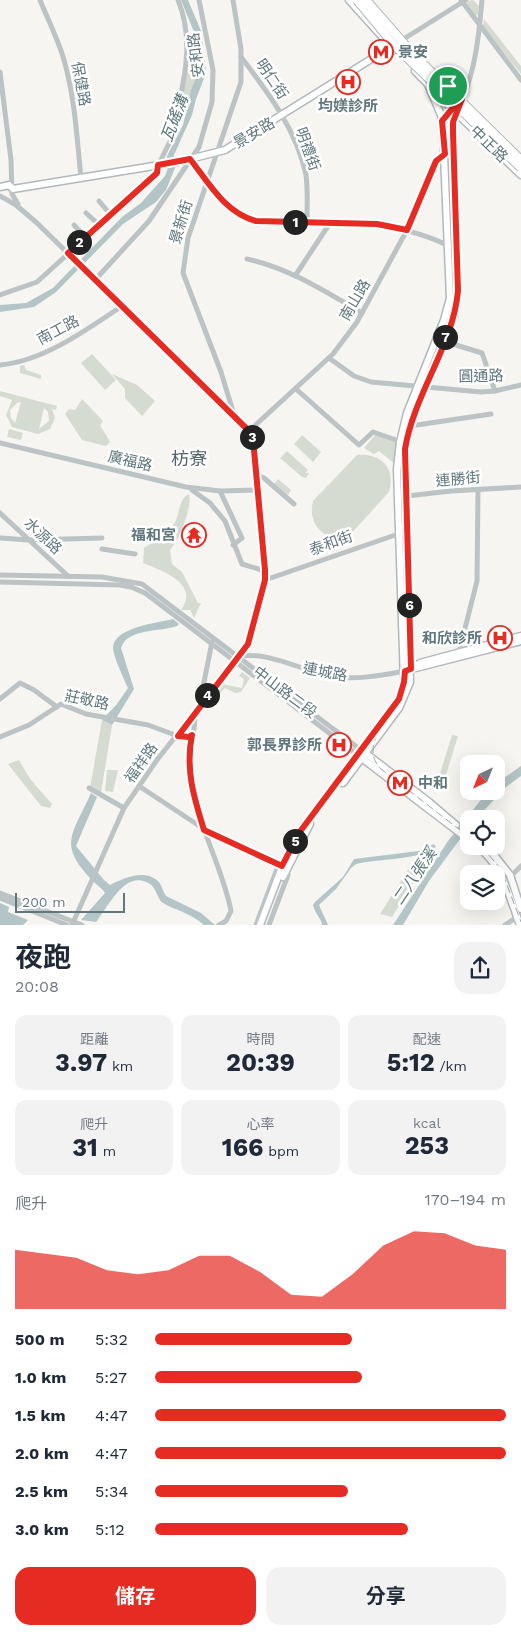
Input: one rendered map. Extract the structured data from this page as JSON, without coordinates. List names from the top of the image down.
{
  "streets": {
    "main road": [
      "景安路",
      "中正路",
      "連城路",
      "中山路二段"
    ],
    "street": [
      "安和路",
      "明仁街",
      "保健路",
      "明禮街",
      "景新街",
      "南山路",
      "南工路",
      "圓通路",
      "廣福路",
      "連勝街",
      "水源路",
      "泰和街",
      "莊敬路",
      "福祥路"
    ]
  },
  "crossings": [
    ["安和路", "景安路"],
    ["明仁街", "景安路"],
    ["明仁街", "明禮街"],
    ["明仁街", "景新街"],
    ["保健路", "景安路"],
    ["景安路", "中正路"],
    ["景安路", "明禮街"],
    ["景安路", "景新街"],
    ["南山路", "圓通路"],
    ["南山路", "福祥路"],
    ["廣福路", "福祥路"],
    ["水源路", "中山路二段"],
    ["泰和街", "福祥路"],
    ["連城路", "中山路二段"],
    ["連城路", "福祥路"],
    ["中山路二段", "福祥路"],
    ["莊敬路", "福祥路"]
  ],
  "districts": ["枋寮"],
  "water": ["瓦磘溝", "二八張溪"],
  "places": {
    "metro station": ["景安", "中和"],
    "hospital": ["均媄診所", "和欣診所", "郭長界診所"],
    "temple": ["福和宮"]
  },
  "scale_bar": "200 m",
  "north": "bottom left",
  "page": {
    "pins": [
      "1",
      "2",
      "7",
      "3",
      "6",
      "4",
      "5"
    ],
    "scale": "200 m",
    "heading": ["夜跑", "20:08"],
    "stats": [
      ["距離", "3.97 km"],
      ["時間", "20:39"],
      ["配速", "5:12 /km"],
      ["爬升", "31 m"],
      ["心率", "166 bpm"],
      ["kcal", "253"]
    ],
    "chart": ["爬升", "170–194 m"],
    "list": [
      {
        "name": "500 m",
        "note": "5:32"
      },
      {
        "name": "1.0 km",
        "note": "5:27"
      },
      {
        "name": "1.5 km",
        "note": "4:47"
      },
      {
        "name": "2.0 km",
        "note": "4:47"
      },
      {
        "name": "2.5 km",
        "note": "5:34"
      },
      {
        "name": "3.0 km",
        "note": "5:12"
      }
    ],
    "buttons": ["儲存", "分享"]
  }
}
